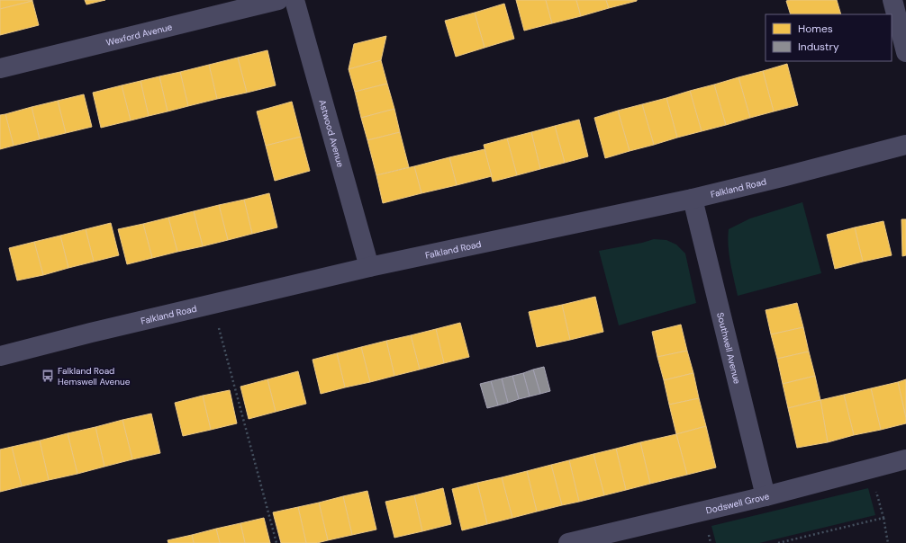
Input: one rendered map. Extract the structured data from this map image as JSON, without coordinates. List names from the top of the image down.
{
  "streets": {
    "street": [
      "Wexford Avenue",
      "Astwood Avenue",
      "Falkland Road",
      "Southwell Avenue",
      "Dodswell Grove"
    ]
  },
  "crossings": [
    ["Astwood Avenue", "Falkland Road"],
    ["Falkland Road", "Southwell Avenue"],
    ["Southwell Avenue", "Dodswell Grove"]
  ],
  "places": {
    "bus stop": ["Falkland Road Hemswell Avenue"]
  },
  "legend": ["Homes", "Industry"]
}
